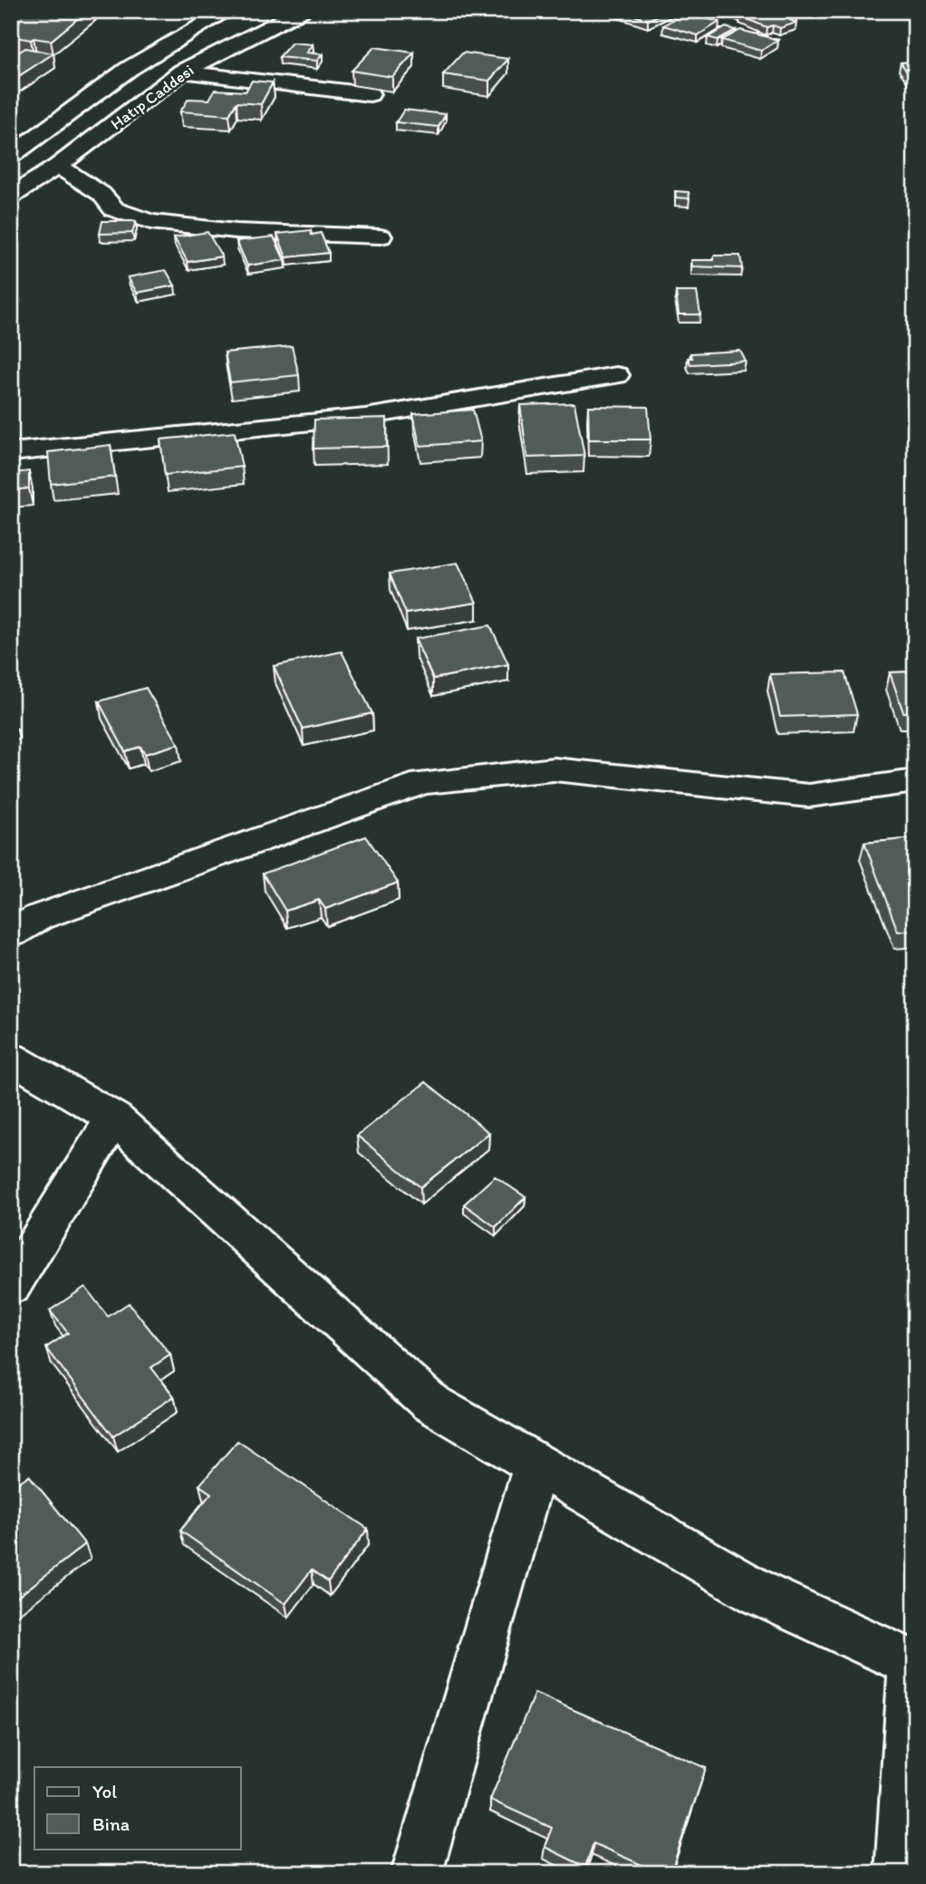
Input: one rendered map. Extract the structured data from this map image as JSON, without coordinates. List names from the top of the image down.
{
  "streets": {
    "street": ["Hatıp Caddesi"]
  },
  "legend": ["Yol", "Bina"]
}
